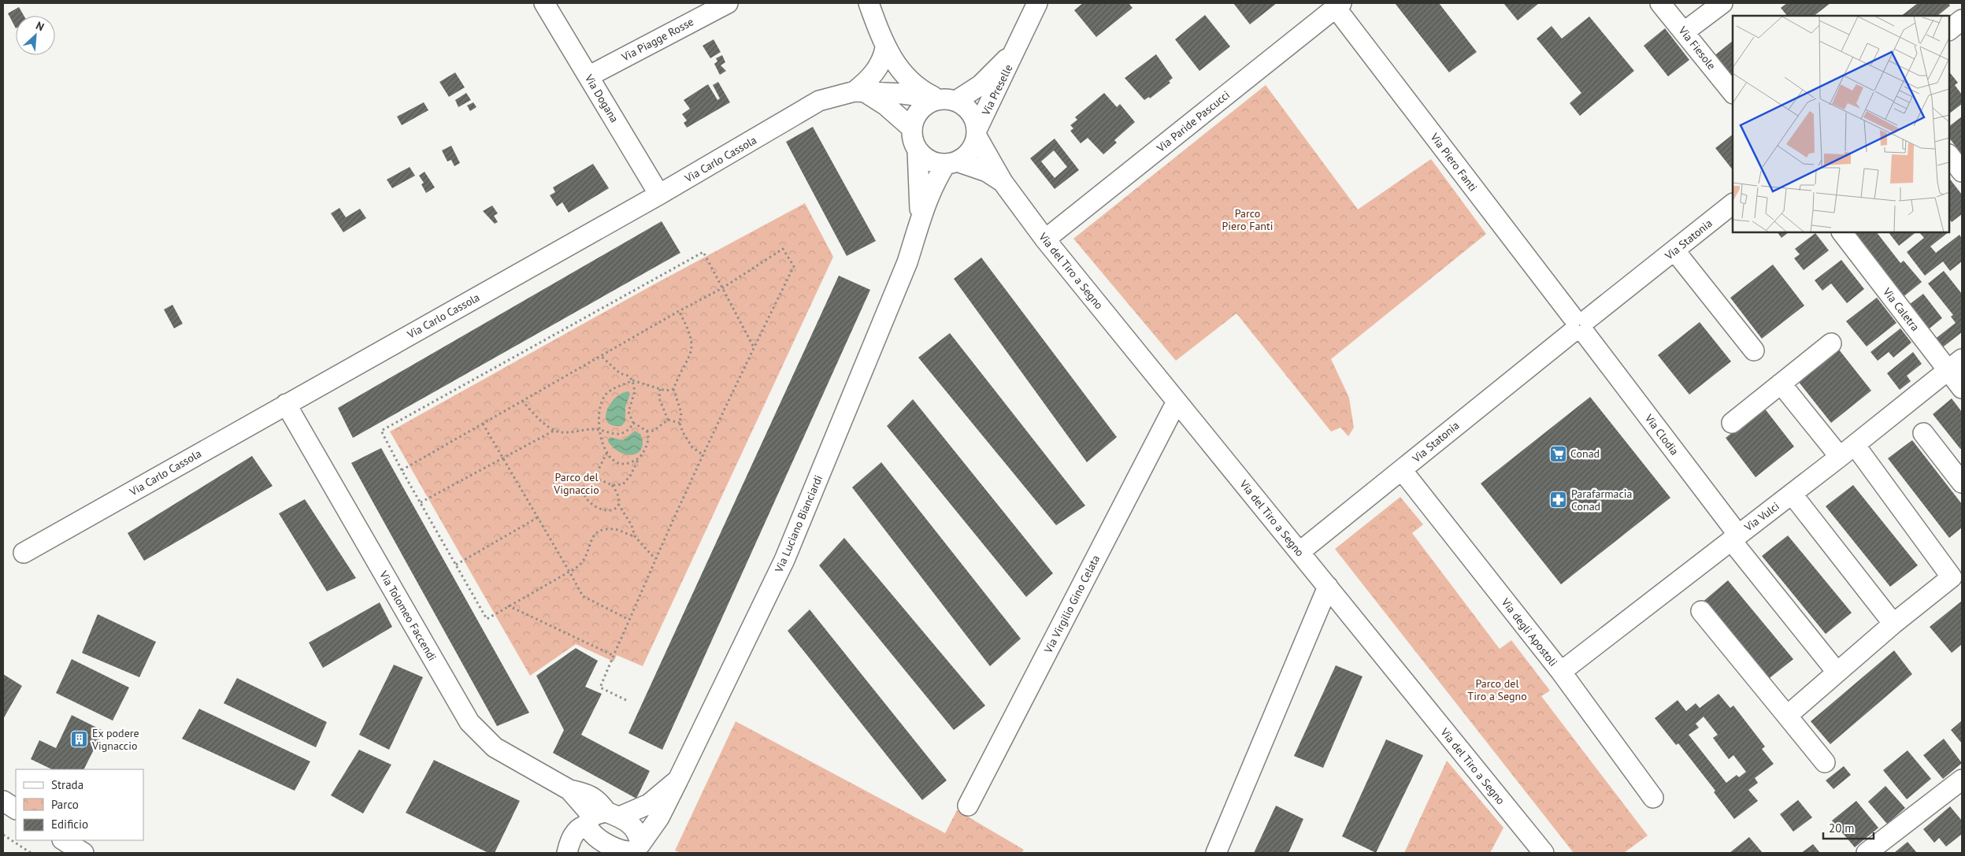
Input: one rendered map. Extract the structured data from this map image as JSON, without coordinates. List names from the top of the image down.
{
  "streets": {
    "street": [
      "Via Piagge Rosse",
      "Via Fiesole",
      "Via Preselle",
      "Via Dogana",
      "Via Paride Pascucci",
      "Via Carlo Cassola",
      "Via Piero Fanti",
      "Via Statonia",
      "Via del Tiro a Segno",
      "Via Caletra",
      "Via Clodia",
      "Via Vulci",
      "Via Luciano Bianciardi",
      "Via Virgilio Gino Celata",
      "Via Tolomeo Faccendi",
      "Via degli Apostoli"
    ]
  },
  "crossings": [
    ["Via Piagge Rosse", "Via Dogana"],
    ["Via Preselle", "Via Carlo Cassola"],
    ["Via Preselle", "Via del Tiro a Segno"],
    ["Via Dogana", "Via Carlo Cassola"],
    ["Via Paride Pascucci", "Via Piero Fanti"],
    ["Via Paride Pascucci", "Via del Tiro a Segno"],
    ["Via Carlo Cassola", "Via del Tiro a Segno"],
    ["Via Carlo Cassola", "Via Tolomeo Faccendi"],
    ["Via Piero Fanti", "Via Statonia"],
    ["Via Piero Fanti", "Via Clodia"],
    ["Via Statonia", "Via del Tiro a Segno"],
    ["Via Statonia", "Via Clodia"],
    ["Via Statonia", "Via degli Apostoli"],
    ["Via del Tiro a Segno", "Via Virgilio Gino Celata"],
    ["Via Caletra", "Via Vulci"],
    ["Via Clodia", "Via Vulci"],
    ["Via Vulci", "Via degli Apostoli"],
    ["Via Luciano Bianciardi", "Via Tolomeo Faccendi"]
  ],
  "parks": ["Parco Piero Fanti", "Parco del Vignaccio", "Parco del Tiro a Segno"],
  "places": {
    "supermarket": ["Conad"],
    "pharmacy": ["Parafarmacia Conad"],
    "building": ["Ex podere Vignaccio"]
  },
  "legend": ["Strada", "Parco", "Edificio"],
  "scale_bar": "20 m",
  "north": "top right"
}
